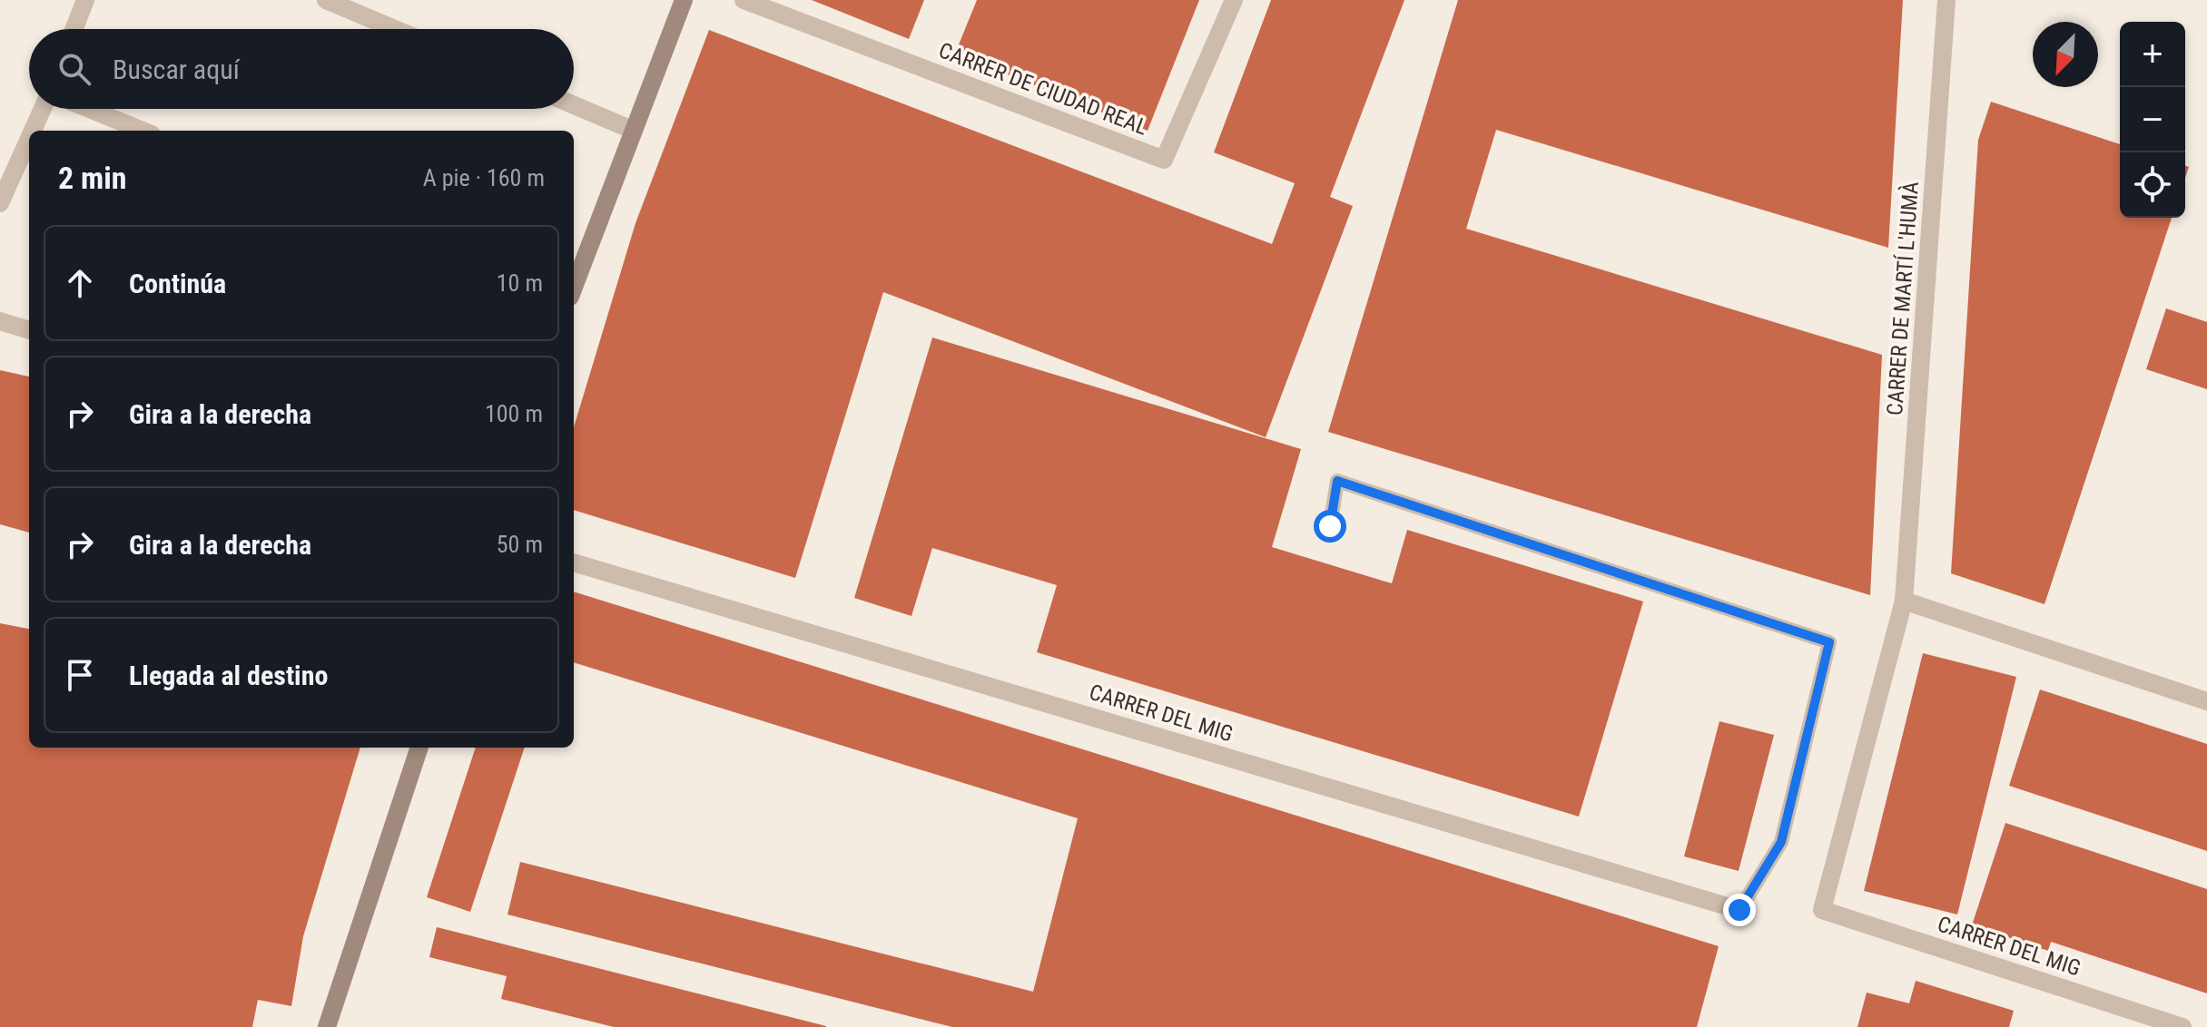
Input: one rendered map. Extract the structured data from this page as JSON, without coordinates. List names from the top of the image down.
{
  "streets": {
    "street": ["CARRER DE CIUDAD REAL", "CARRER DE MARTÍ L'HUMÀ", "CARRER DEL MIG"]
  },
  "crossings": [
    ["CARRER DE MARTÍ L'HUMÀ", "CARRER DEL MIG"]
  ],
  "north": "bottom left",
  "page": {
    "map_buttons": ["+", "−"],
    "search": "Buscar aquí",
    "heading": ["2 min", "A pie · 160 m"],
    "list": [
      ["Continúa", "10 m"],
      ["Gira a la derecha", "100 m"],
      ["Gira a la derecha", "50 m"],
      "Llegada al destino"
    ]
  }
}
